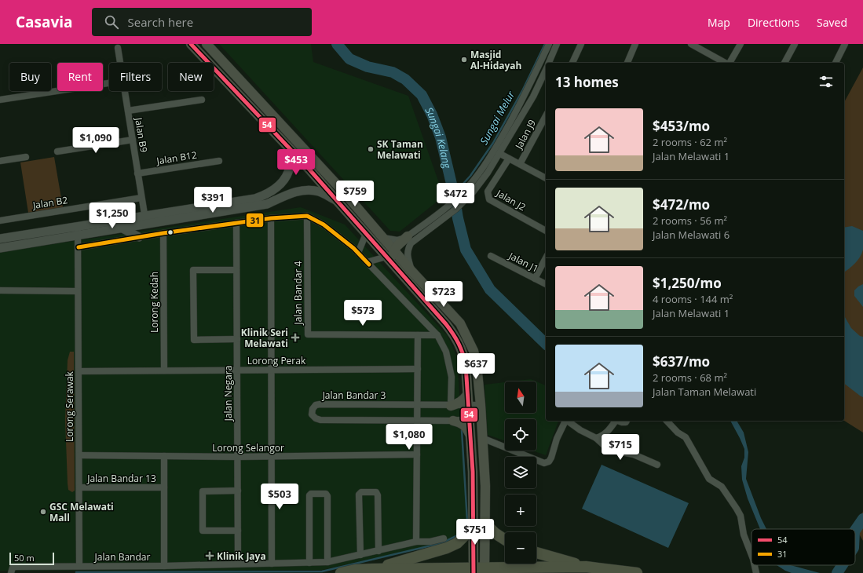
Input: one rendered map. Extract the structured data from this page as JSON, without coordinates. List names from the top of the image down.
{
  "streets": {
    "street": [
      "Jalan J9",
      "Jalan B9",
      "Jalan B12",
      "Jalan J2",
      "Jalan B2",
      "Jalan J1",
      "Jalan Bandar 4",
      "Lorong Kedah",
      "Lorong Perak",
      "Jalan Negara",
      "Jalan Bandar 3",
      "Lorong Serawak",
      "Lorong Selangor",
      "Jalan Bandar 13",
      "Jalan Bandar"
    ]
  },
  "crossings": [
    ["Jalan B9", "Jalan B12"],
    ["Jalan B9", "Jalan B2"],
    ["Lorong Kedah", "Lorong Perak"],
    ["Lorong Perak", "Jalan Negara"],
    ["Lorong Perak", "Lorong Serawak"],
    ["Jalan Negara", "Lorong Selangor"],
    ["Jalan Negara", "Jalan Bandar"],
    ["Lorong Serawak", "Lorong Selangor"],
    ["Lorong Serawak", "Jalan Bandar 13"],
    ["Lorong Serawak", "Jalan Bandar"]
  ],
  "water": ["Sungai Melur", "Sungai Kelang"],
  "places": {
    "other": ["Masjid Al-Hidayah", "SK Taman Melawati", "GSC Melawati Mall"],
    "health": ["Klinik Seri Melawati", "Klinik Jaya"]
  },
  "lines": ["transit line 54", "transit line 31"],
  "legend": ["54", "31"],
  "scale_bar": "50 m",
  "north": "top",
  "page": {
    "header": "Casavia",
    "search": "Search here",
    "nav": ["Map", "Directions", "Saved"],
    "chip": [
      "Buy",
      "Rent",
      "Filters",
      "New"
    ],
    "heading": "13 homes",
    "list": [
      {
        "name": "$453/mo",
        "note": "2 rooms · 62 m² · Jalan Melawati 1"
      },
      {
        "name": "$472/mo",
        "note": "2 rooms · 56 m² · Jalan Melawati 6"
      },
      {
        "name": "$1,250/mo",
        "note": "4 rooms · 144 m² · Jalan Melawati 1"
      },
      {
        "name": "$637/mo",
        "note": "2 rooms · 68 m² · Jalan Taman Melawati"
      }
    ],
    "price": [
      "$1,090",
      "$453",
      "$759",
      "$472",
      "$391",
      "$1,250",
      "$723",
      "$573",
      "$637",
      "$1,080",
      "$715",
      "$503",
      "$751"
    ],
    "map_buttons": ["+", "−"],
    "scale": "50 m"
  }
}
